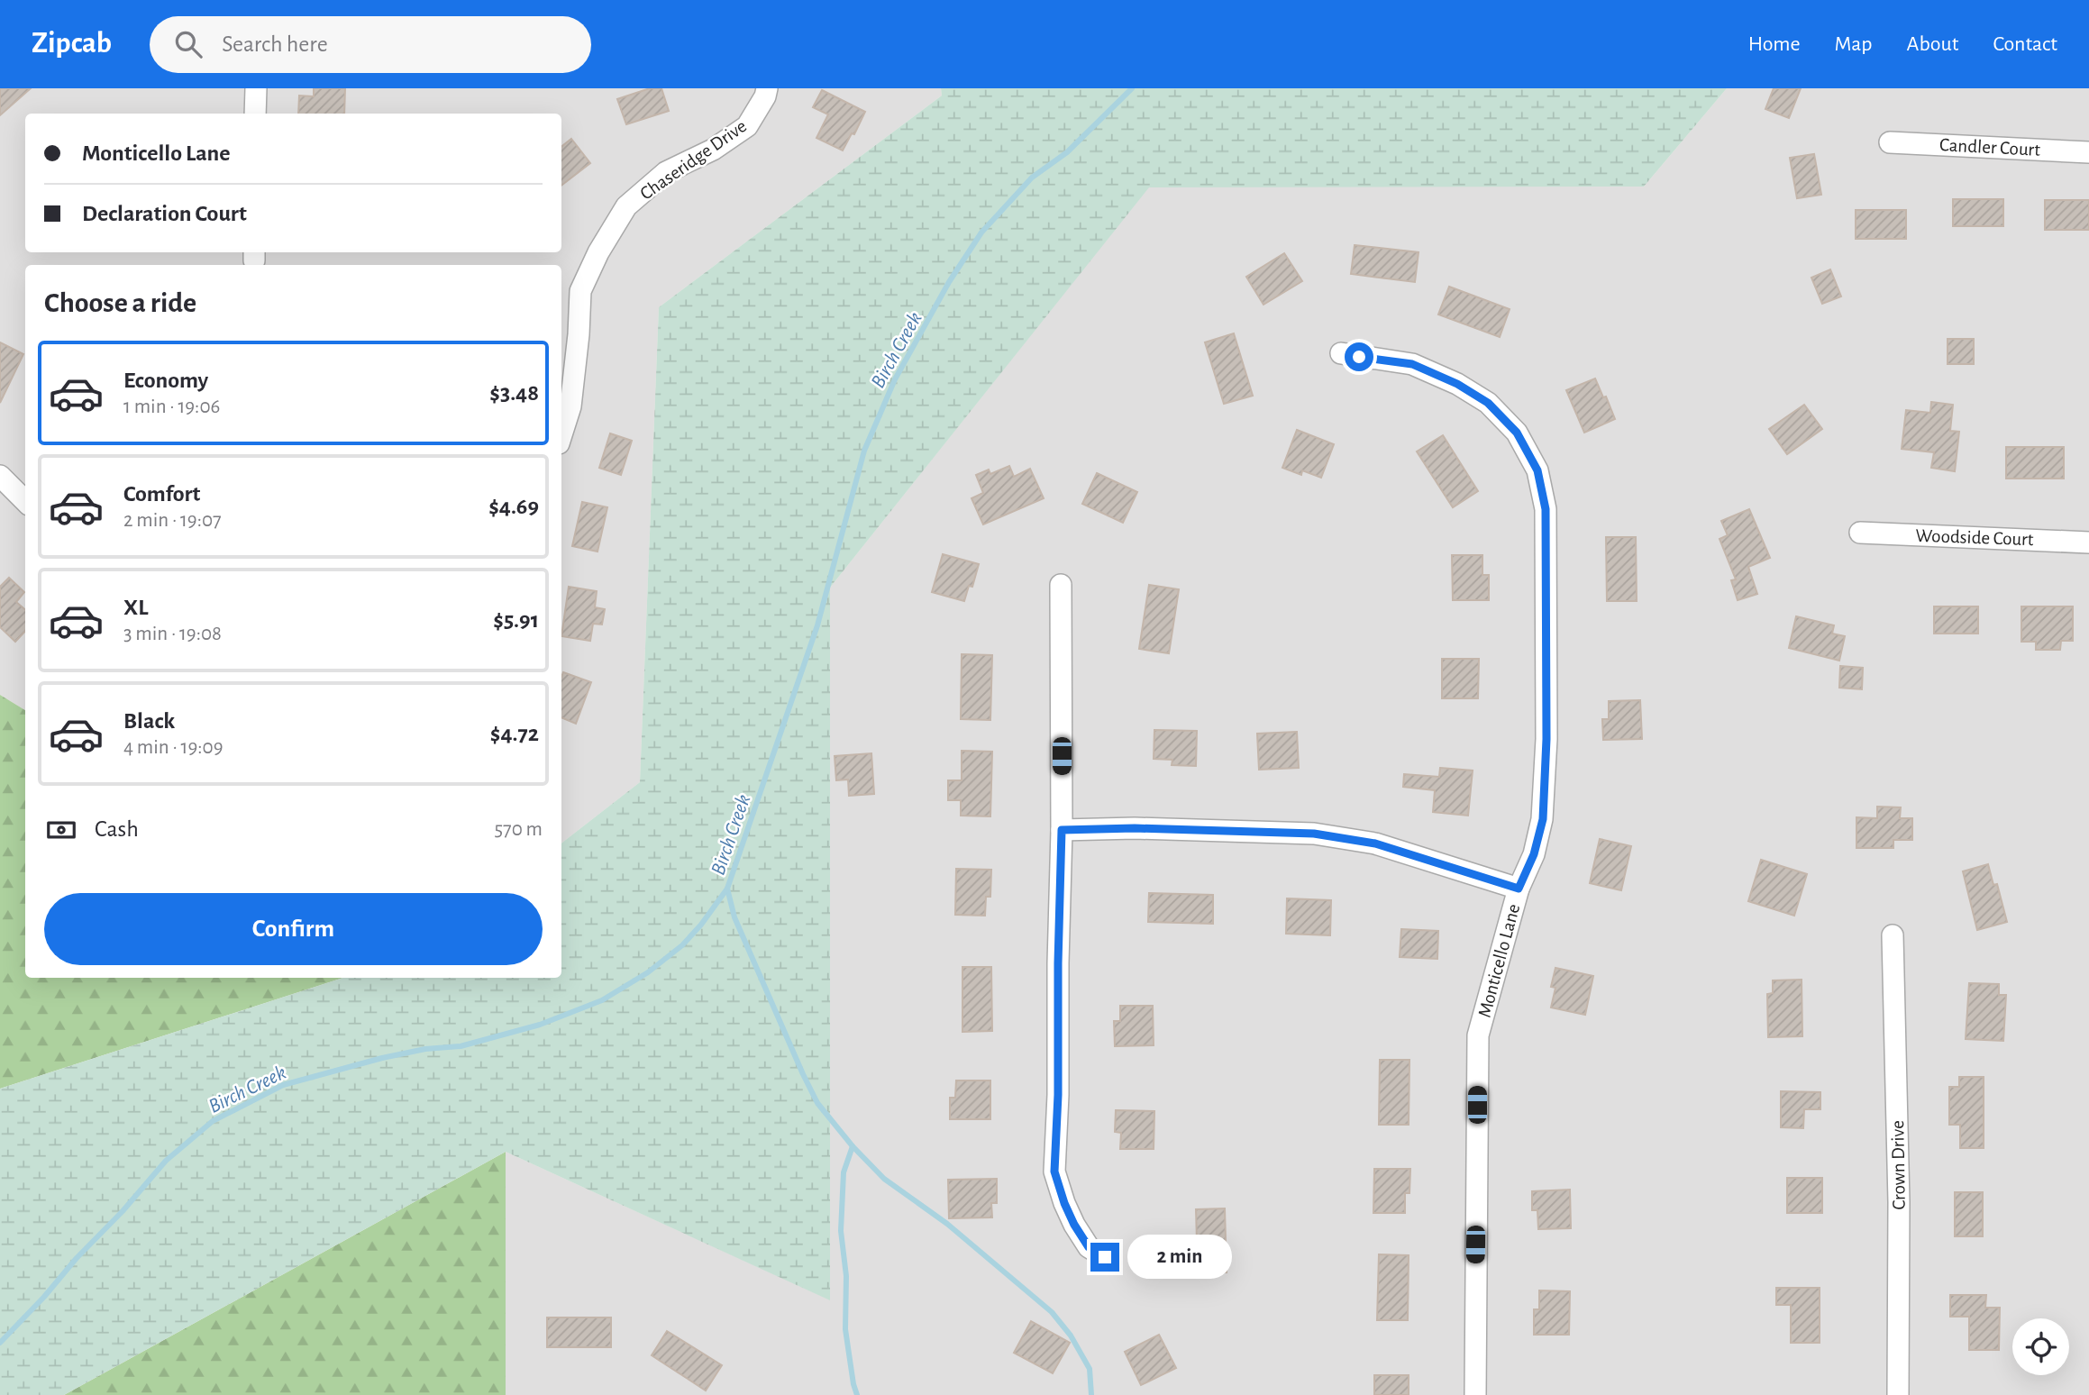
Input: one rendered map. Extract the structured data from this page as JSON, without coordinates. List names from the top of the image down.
{
  "streets": {
    "street": [
      "Candler Court",
      "Chaseridge Drive",
      "Woodside Court",
      "Monticello Lane",
      "Crown Drive"
    ]
  },
  "water": ["Birch Creek"],
  "page": {
    "header": "Zipcab",
    "search": "Search here",
    "nav": [
      "Home",
      "Map",
      "About",
      "Contact"
    ],
    "banner": ["Monticello Lane", "Declaration Court"],
    "heading": "Choose a ride",
    "list": [
      {
        "name": "Economy",
        "note": "1 min · 19:06",
        "value": "$3.48"
      },
      {
        "name": "Comfort",
        "note": "2 min · 19:07",
        "value": "$4.69"
      },
      {
        "name": "XL",
        "note": "3 min · 19:08",
        "value": "$5.91"
      },
      {
        "name": "Black",
        "note": "4 min · 19:09",
        "value": "$4.72"
      }
    ],
    "pay": ["Cash", "570 m"],
    "buttons": "Confirm",
    "bubble": "2 min"
  }
}
